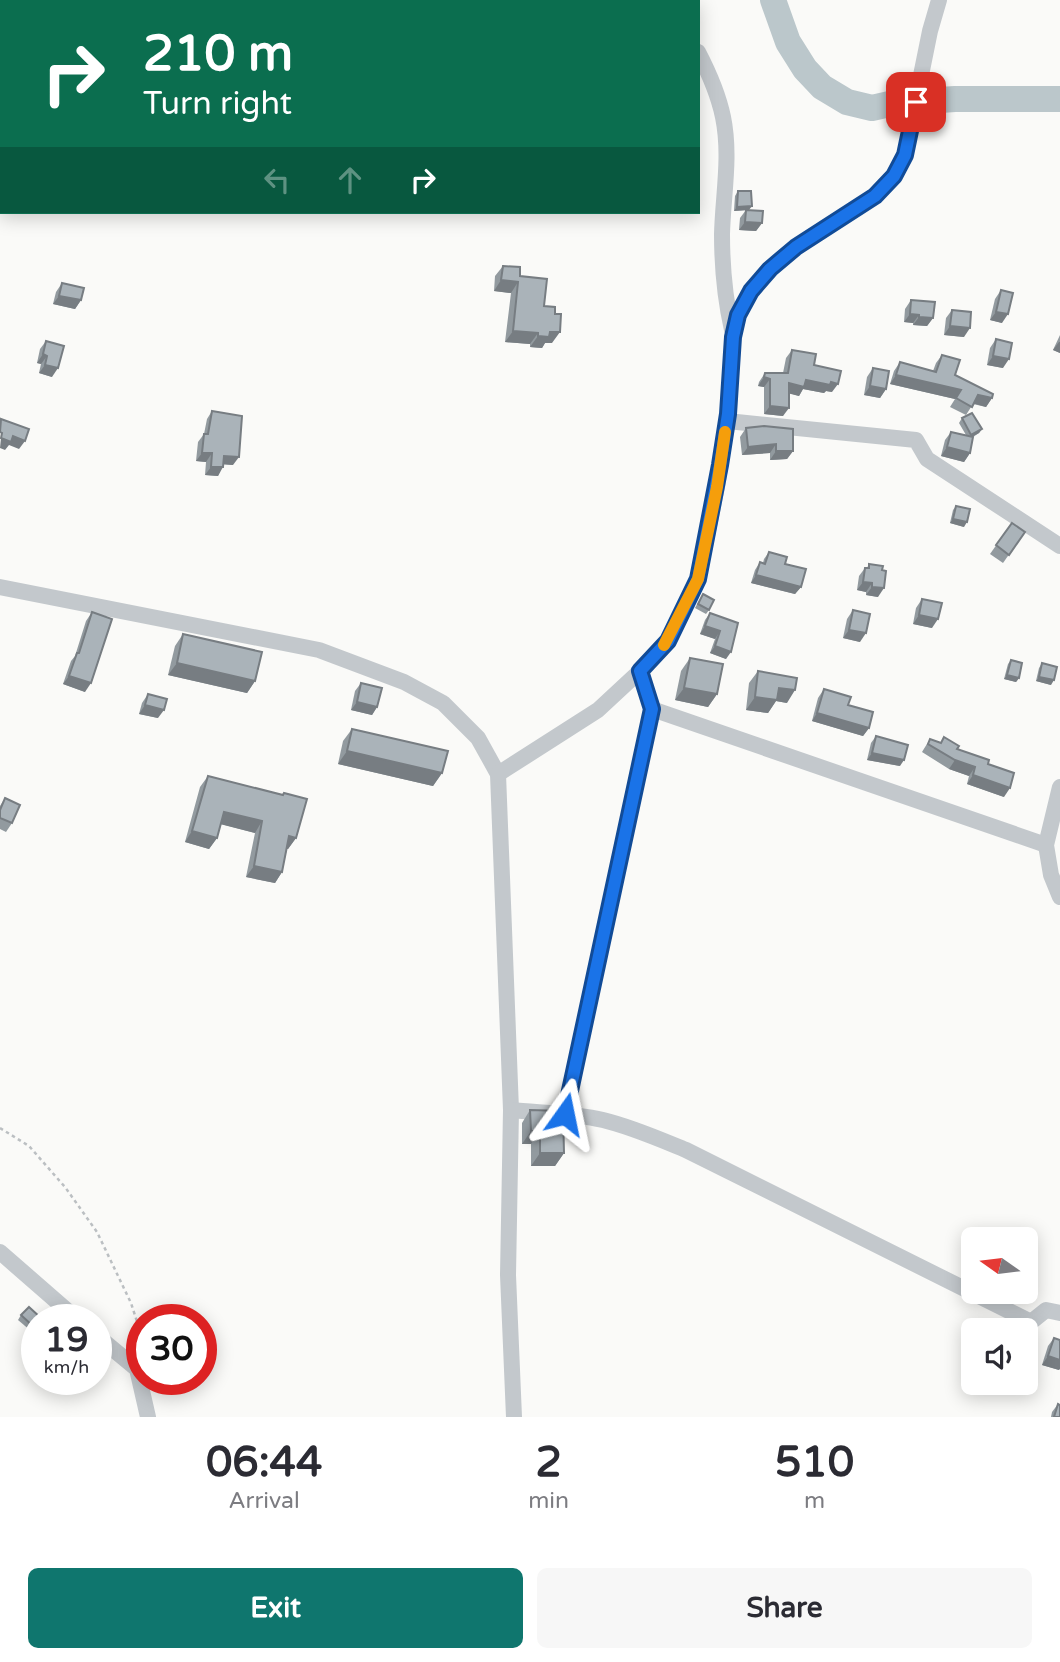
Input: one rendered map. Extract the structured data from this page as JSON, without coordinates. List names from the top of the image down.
{
  "north": "left",
  "page": {
    "turn": ["210 m", "Turn right"],
    "speed": "19 km/h",
    "limit": "30",
    "eta": [
      "06:44",
      "Arrival",
      "2",
      "min",
      "510",
      "m"
    ],
    "buttons": ["Exit", "Share"]
  }
}
